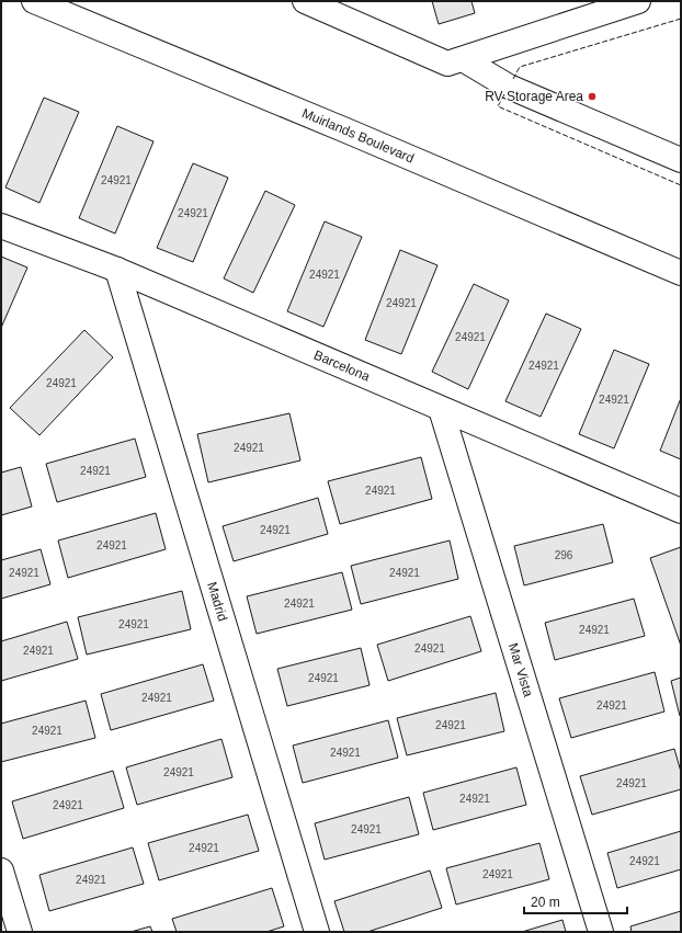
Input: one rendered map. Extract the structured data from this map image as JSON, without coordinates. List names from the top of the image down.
{
  "streets": {
    "street": [
      "Muirlands Boulevard",
      "Barcelona",
      "Madrid",
      "Mar Vista"
    ]
  },
  "crossings": [
    ["Barcelona", "Madrid"],
    ["Barcelona", "Mar Vista"]
  ],
  "places": ["RV Storage Area"],
  "house_numbers": [
    "24921",
    "24921",
    "24921",
    "24921",
    "24921",
    "24921",
    "24921",
    "24921",
    "24921",
    "24921",
    "24921",
    "24921",
    "24921",
    "296",
    "24921",
    "24921",
    "24921",
    "24921",
    "24921",
    "24921",
    "24921",
    "24921",
    "24921",
    "24921",
    "24921",
    "24921",
    "24921",
    "24921",
    "24921",
    "24921",
    "24921",
    "24921",
    "24921",
    "24921",
    "24921",
    "24921"
  ],
  "scale_bar": "20 m"
}
